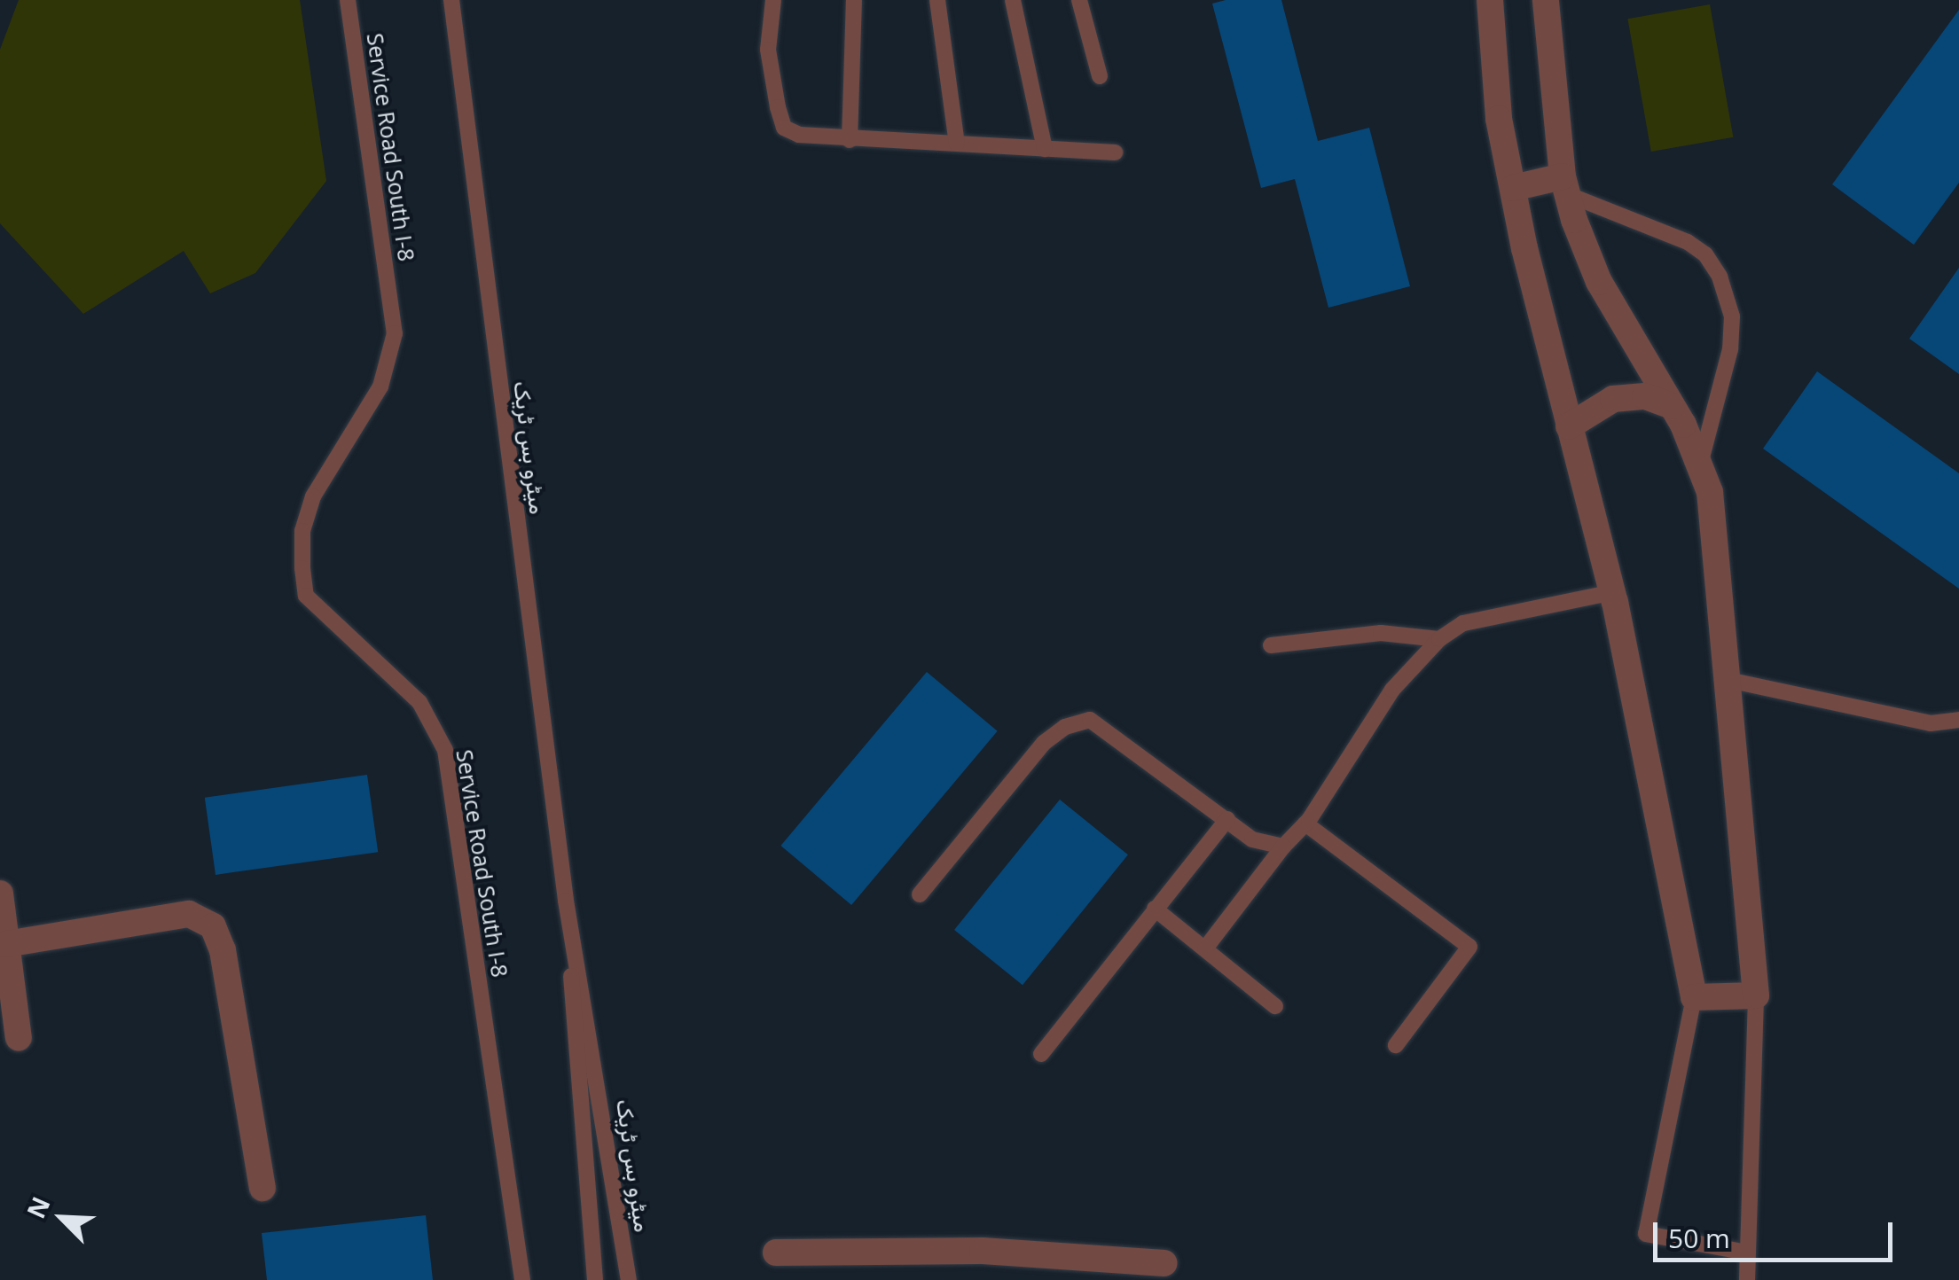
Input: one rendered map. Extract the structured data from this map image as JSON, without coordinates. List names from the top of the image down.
{
  "streets": {
    "lane": ["Service Road South I-8", "میٹرو بس ٹریک"]
  },
  "scale_bar": "50 m",
  "north": "top left"
}
